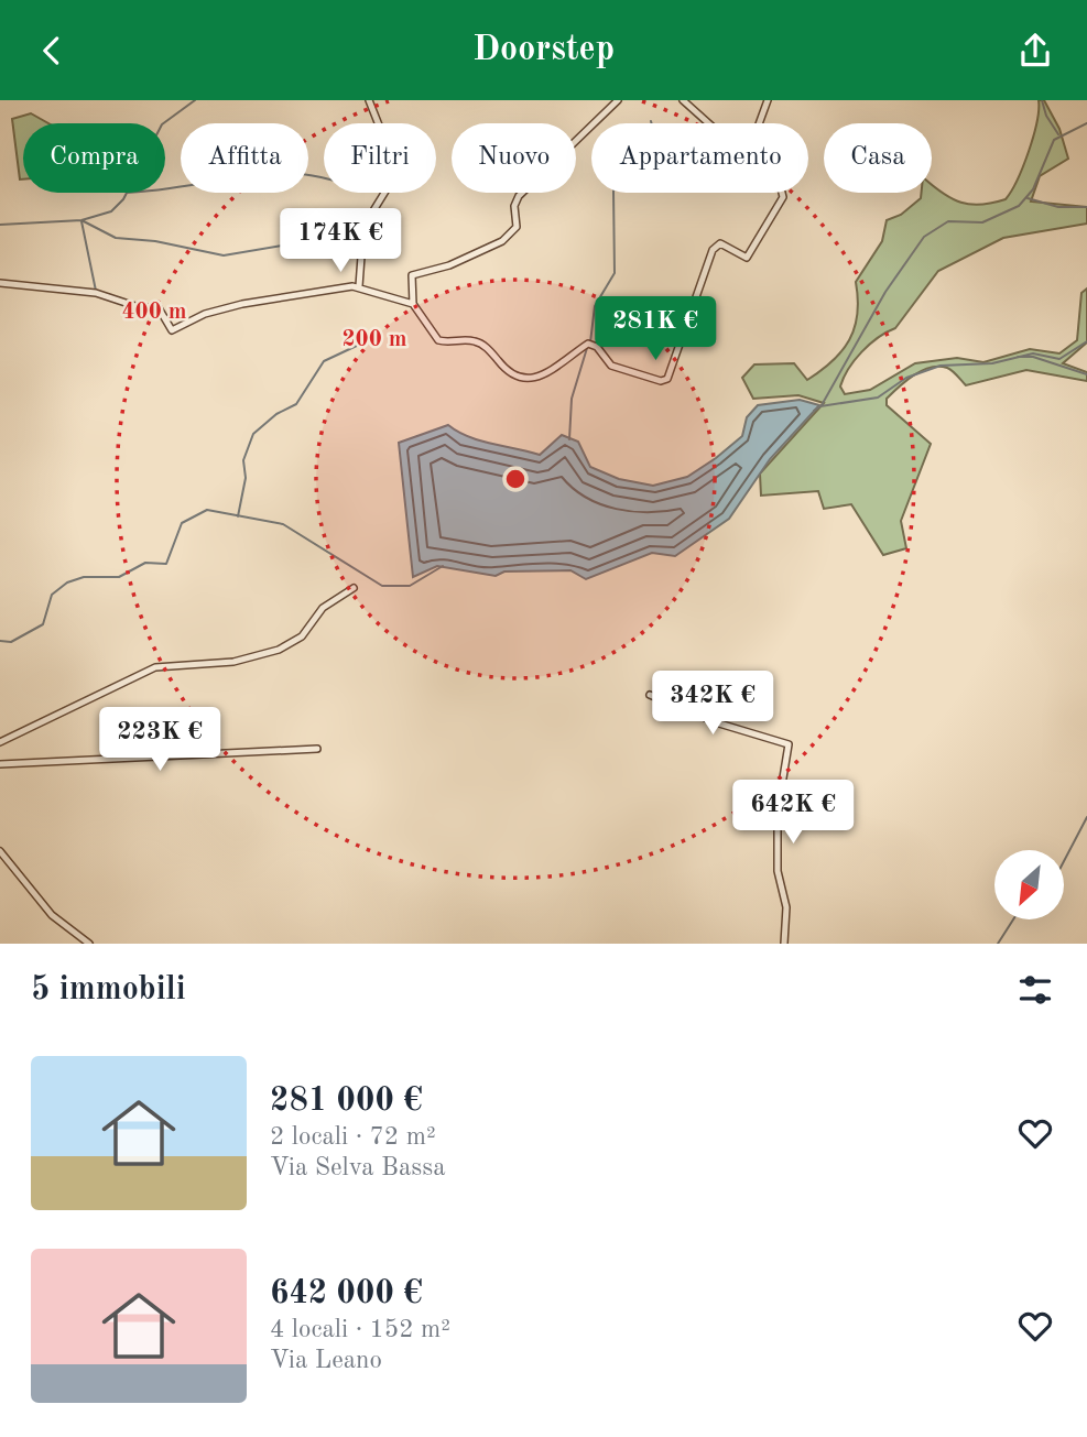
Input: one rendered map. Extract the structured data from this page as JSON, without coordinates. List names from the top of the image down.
{
  "north": "bottom left",
  "page": {
    "header": "Doorstep",
    "chip": [
      "Compra",
      "Affitta",
      "Filtri",
      "Nuovo",
      "Appartamento",
      "Casa"
    ],
    "price": [
      "174K €",
      "281K €",
      "342K €",
      "223K €",
      "642K €"
    ],
    "heading": "5 immobili",
    "list": [
      {
        "name": "281 000 €",
        "note": "2 locali · 72 m² · Via Selva Bassa"
      },
      {
        "name": "642 000 €",
        "note": "4 locali · 152 m² · Via Leano"
      }
    ]
  },
  "rings": ["400 m", "200 m"]
}
